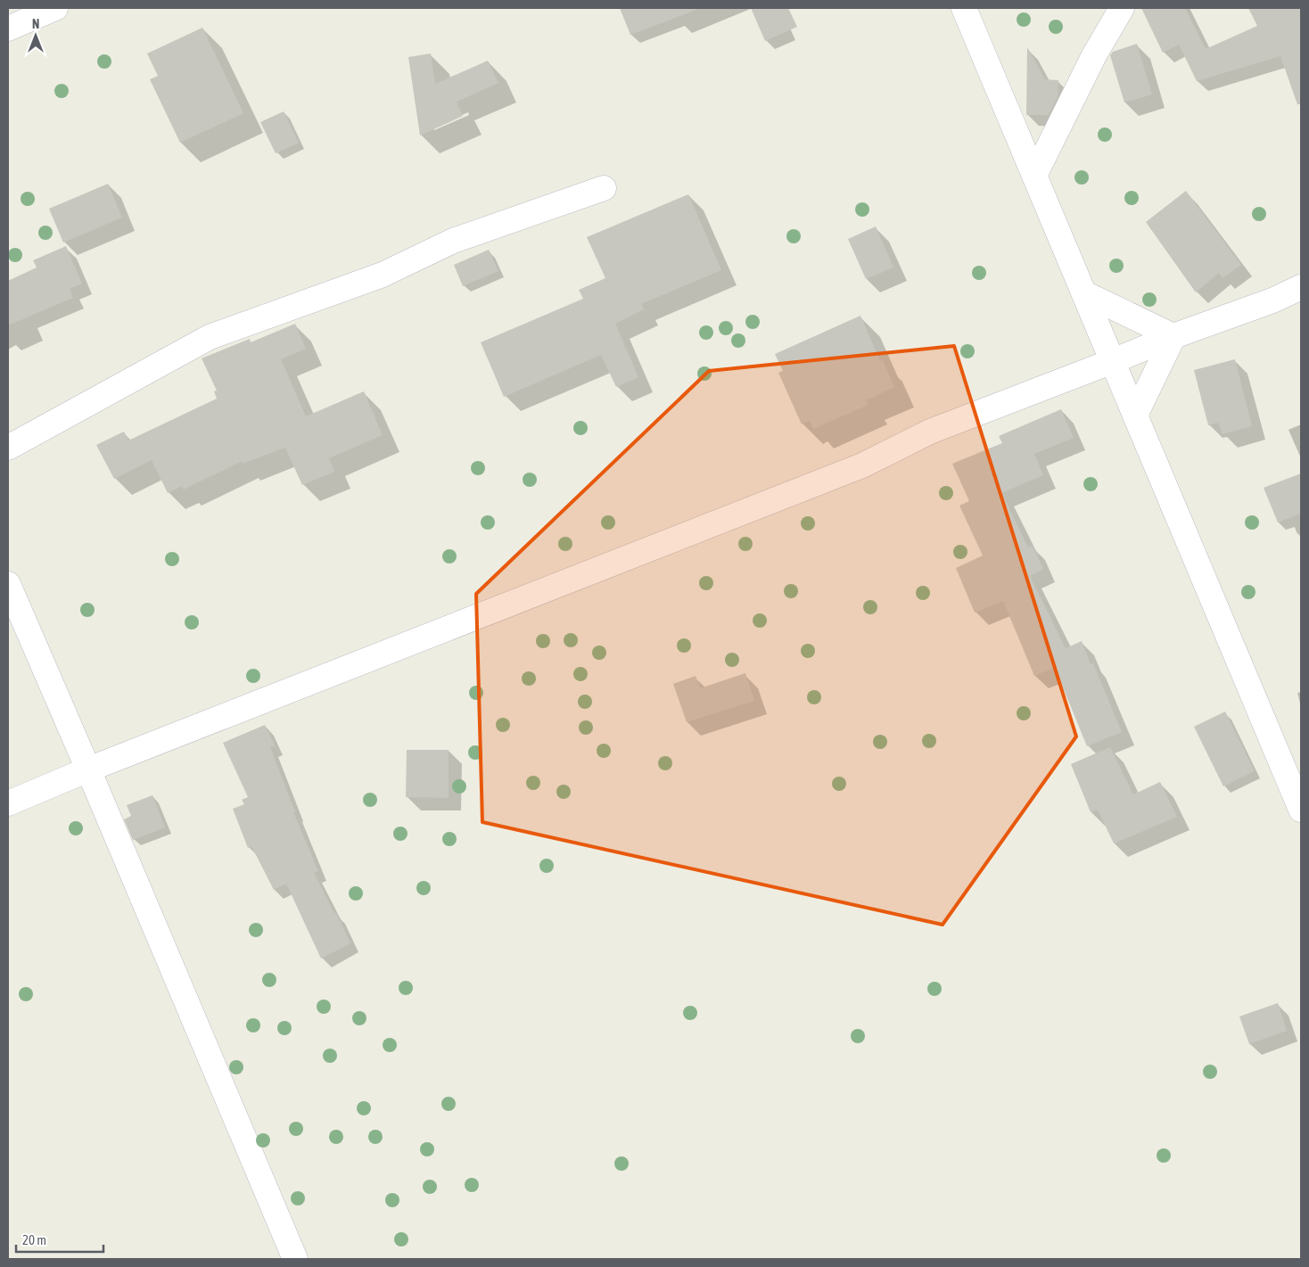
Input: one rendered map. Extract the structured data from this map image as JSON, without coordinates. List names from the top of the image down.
{
  "scale_bar": "20 m",
  "north": "top"
}
